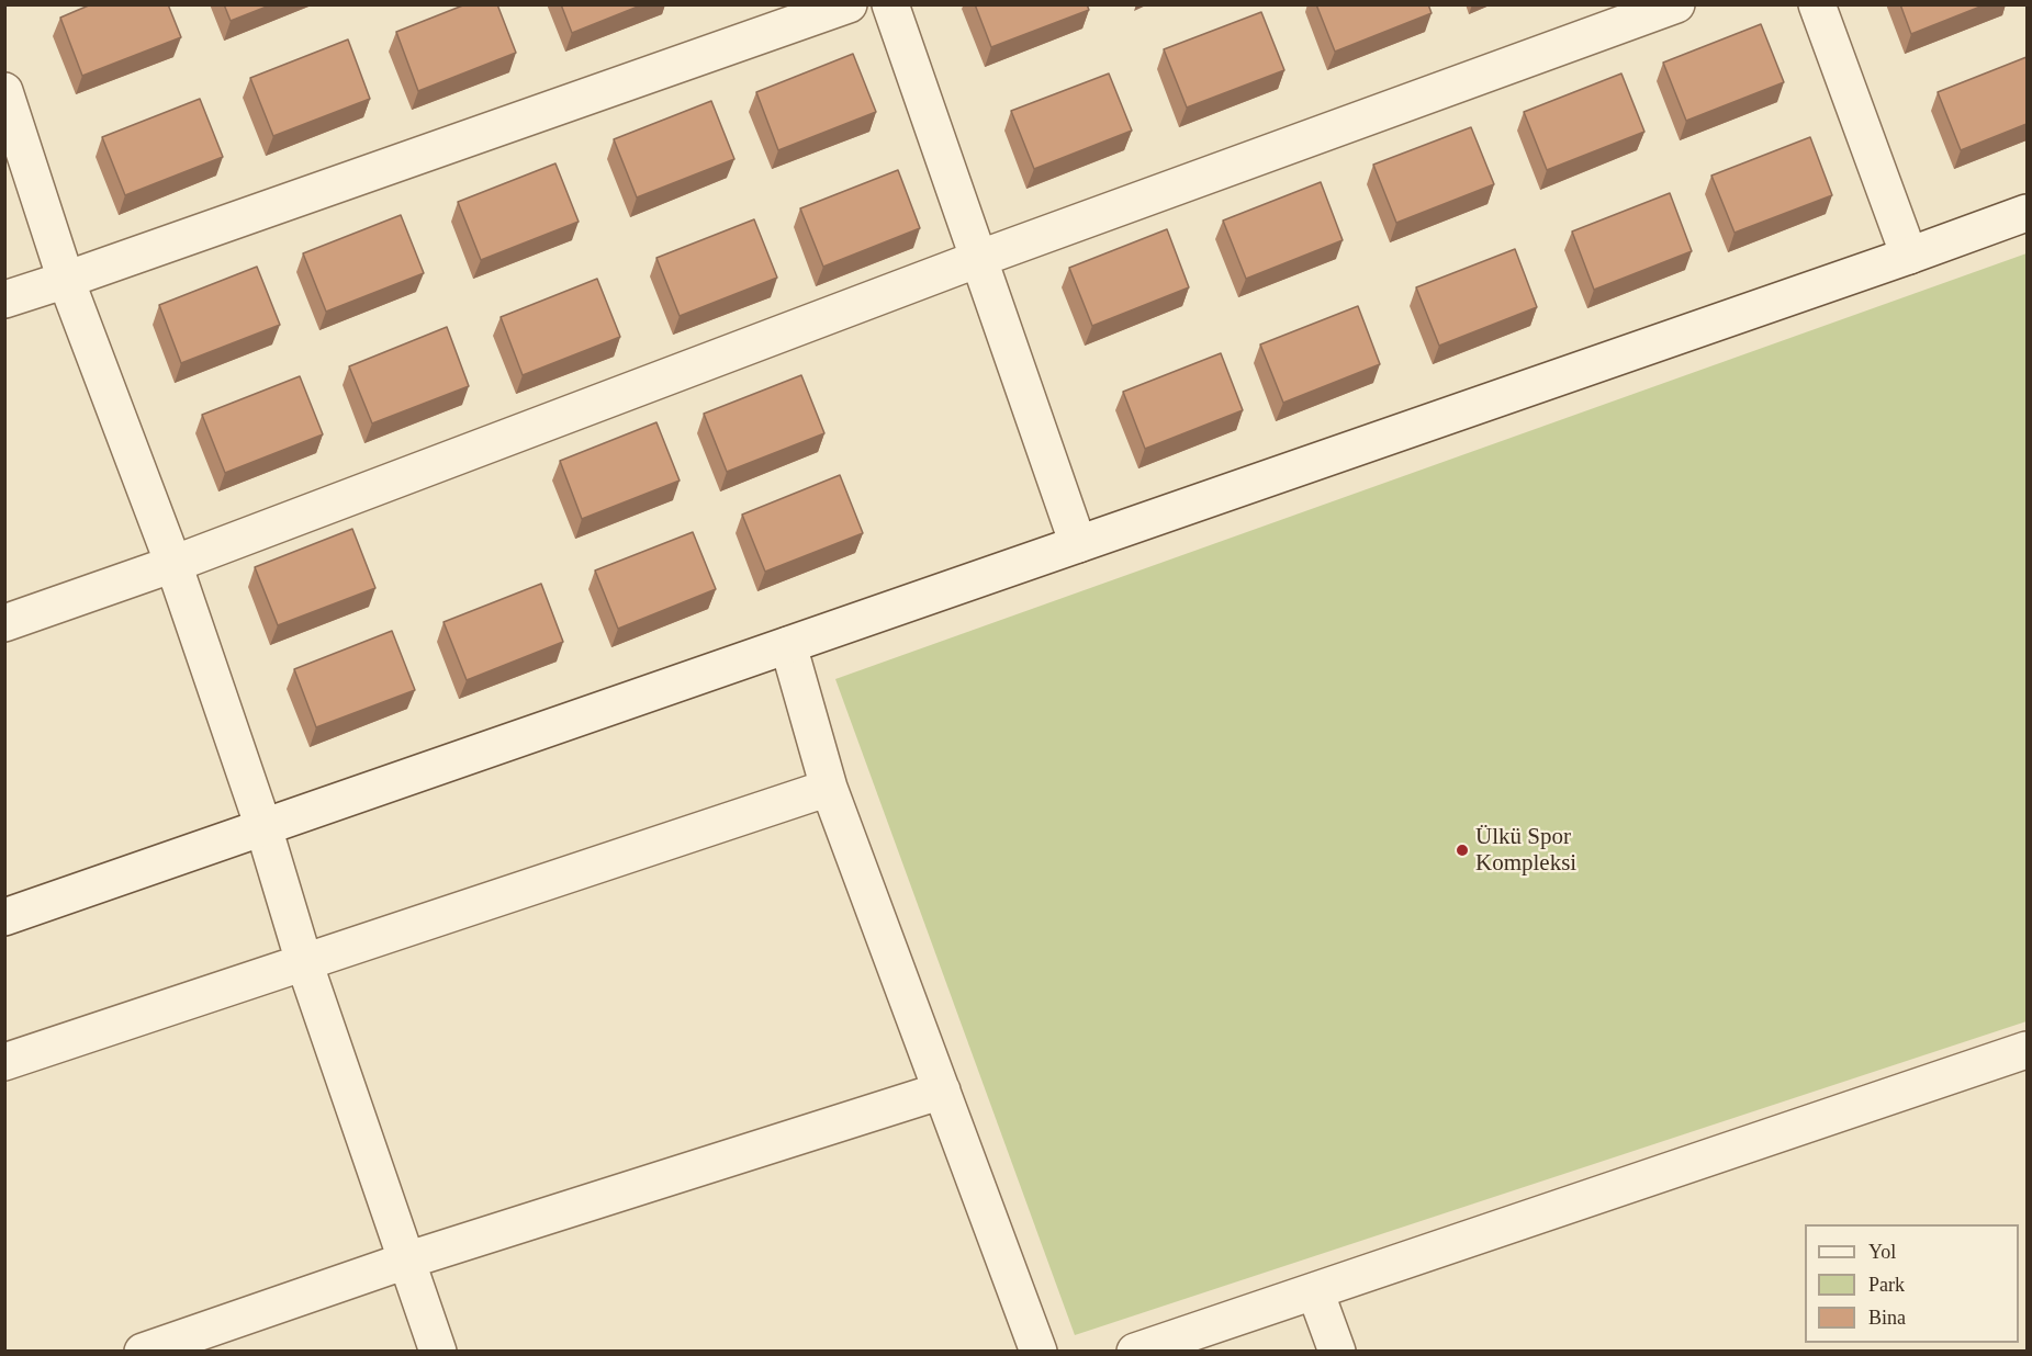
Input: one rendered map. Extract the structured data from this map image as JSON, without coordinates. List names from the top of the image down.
{
  "places": ["Ülkü Spor Kompleksi"],
  "legend": ["Yol", "Park", "Bina"]
}
